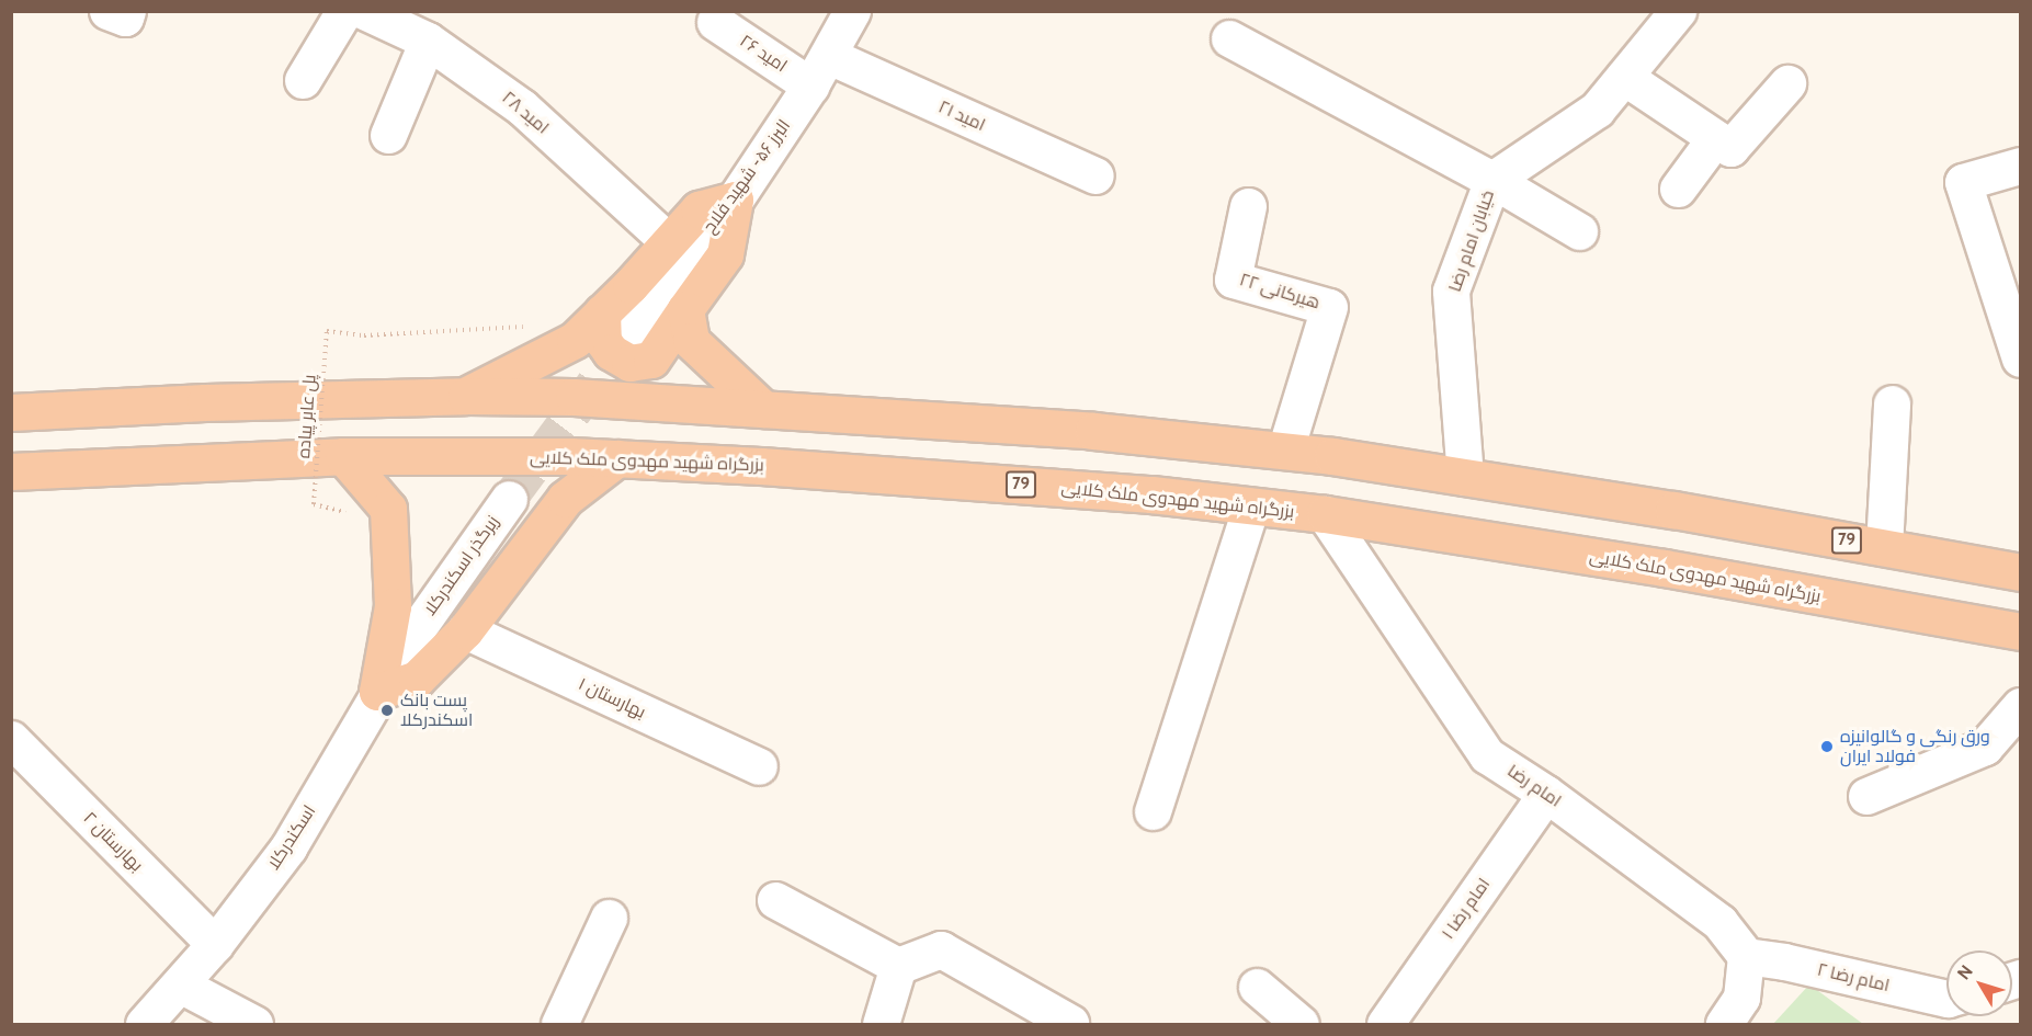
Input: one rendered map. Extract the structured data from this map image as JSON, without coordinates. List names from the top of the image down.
{
  "streets": {
    "highway": ["بزرگراه شهید مهدوی ملک کلایی", "79"],
    "street": [
      "امید ۲۶",
      "امید ۲۸",
      "امید ۲۱",
      "البرز ۵۶- شهید فلاح",
      "خیابان امام رضا",
      "هیرکانی ۲۲",
      "زیرگذر اسکندرکلا",
      "بهارستان ۱",
      "امام رضا",
      "اسکندرکلا",
      "بهارستان ۲",
      "امام رضا ۱",
      "امام رضا ۲"
    ],
    "path": ["پل عابر پیاده"]
  },
  "crossings": [
    ["امید ۲۶", "امید ۲۱"],
    ["امید ۲۶", "البرز ۵۶- شهید فلاح"],
    ["امید ۲۱", "البرز ۵۶- شهید فلاح"],
    ["خیابان امام رضا", "79"],
    ["هیرکانی ۲۲", "79"],
    ["بزرگراه شهید مهدوی ملک کلایی", "امام رضا"],
    ["زیرگذر اسکندرکلا", "اسکندرکلا"],
    ["امام رضا", "امام رضا ۱"],
    ["امام رضا", "امام رضا ۲"],
    ["اسکندرکلا", "بهارستان ۲"]
  ],
  "places": ["پست بانک اسکندرکلا", "ورق رنگی و گالوانیزه فولاد ایران"],
  "north": "top left"
}
